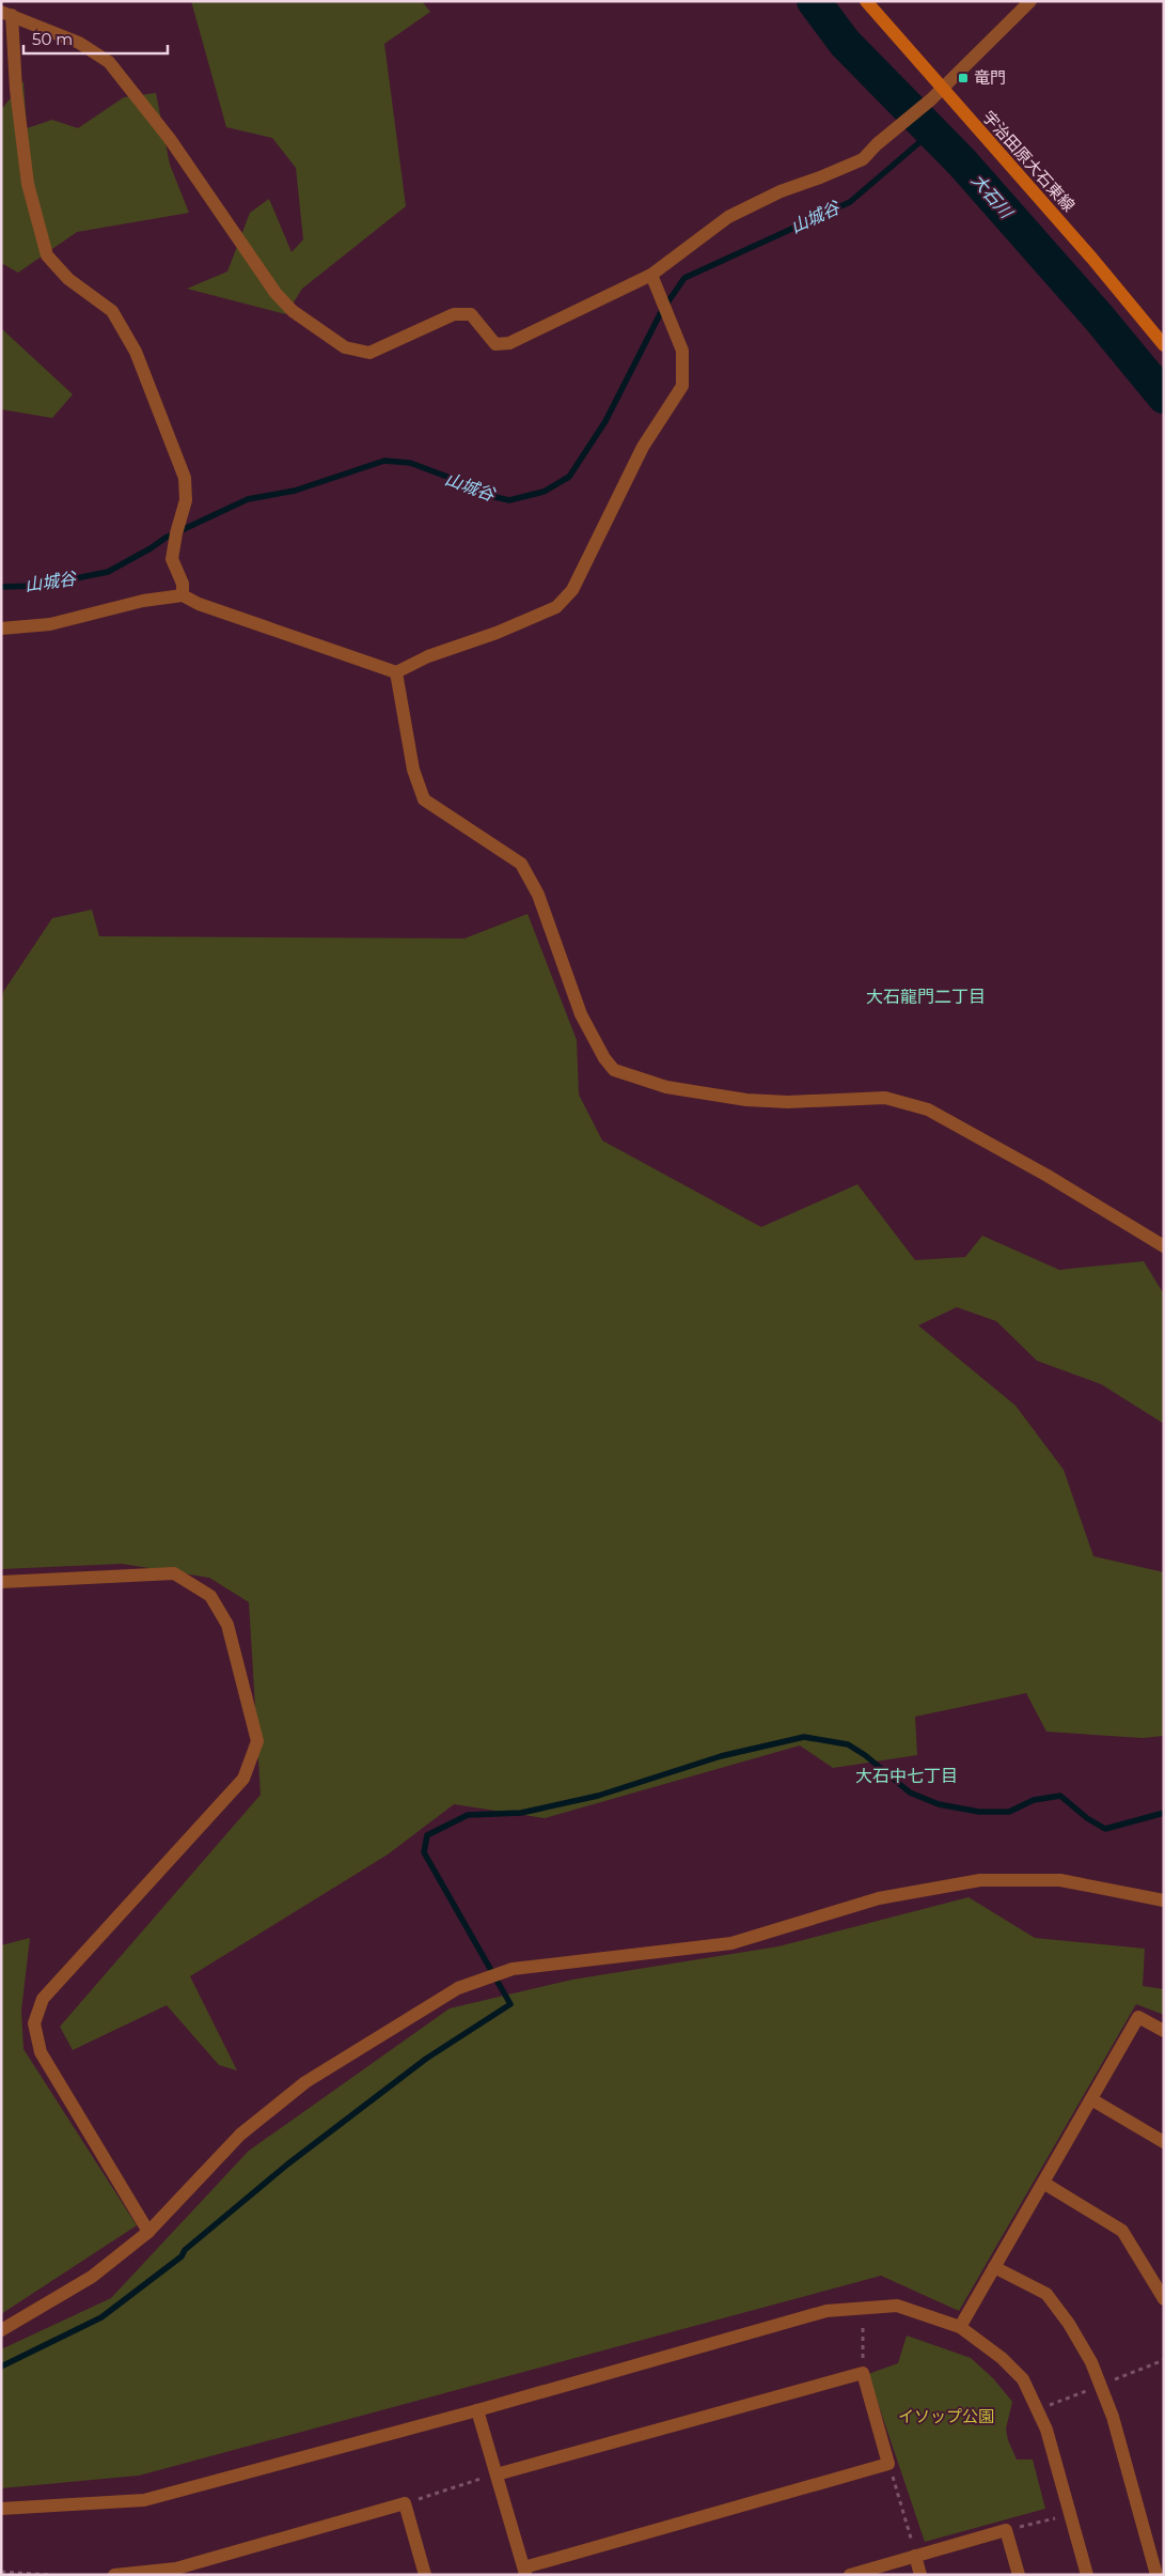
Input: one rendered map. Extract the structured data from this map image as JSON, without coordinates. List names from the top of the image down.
{
  "streets": {
    "main road": ["宇治田原大石東線"]
  },
  "districts": ["大石龍門二丁目", "大石中七丁目"],
  "water": ["大石川", "山城谷"],
  "parks": ["イソップ公園"],
  "places": {
    "transit": ["竜門"]
  },
  "scale_bar": "50 m"
}
